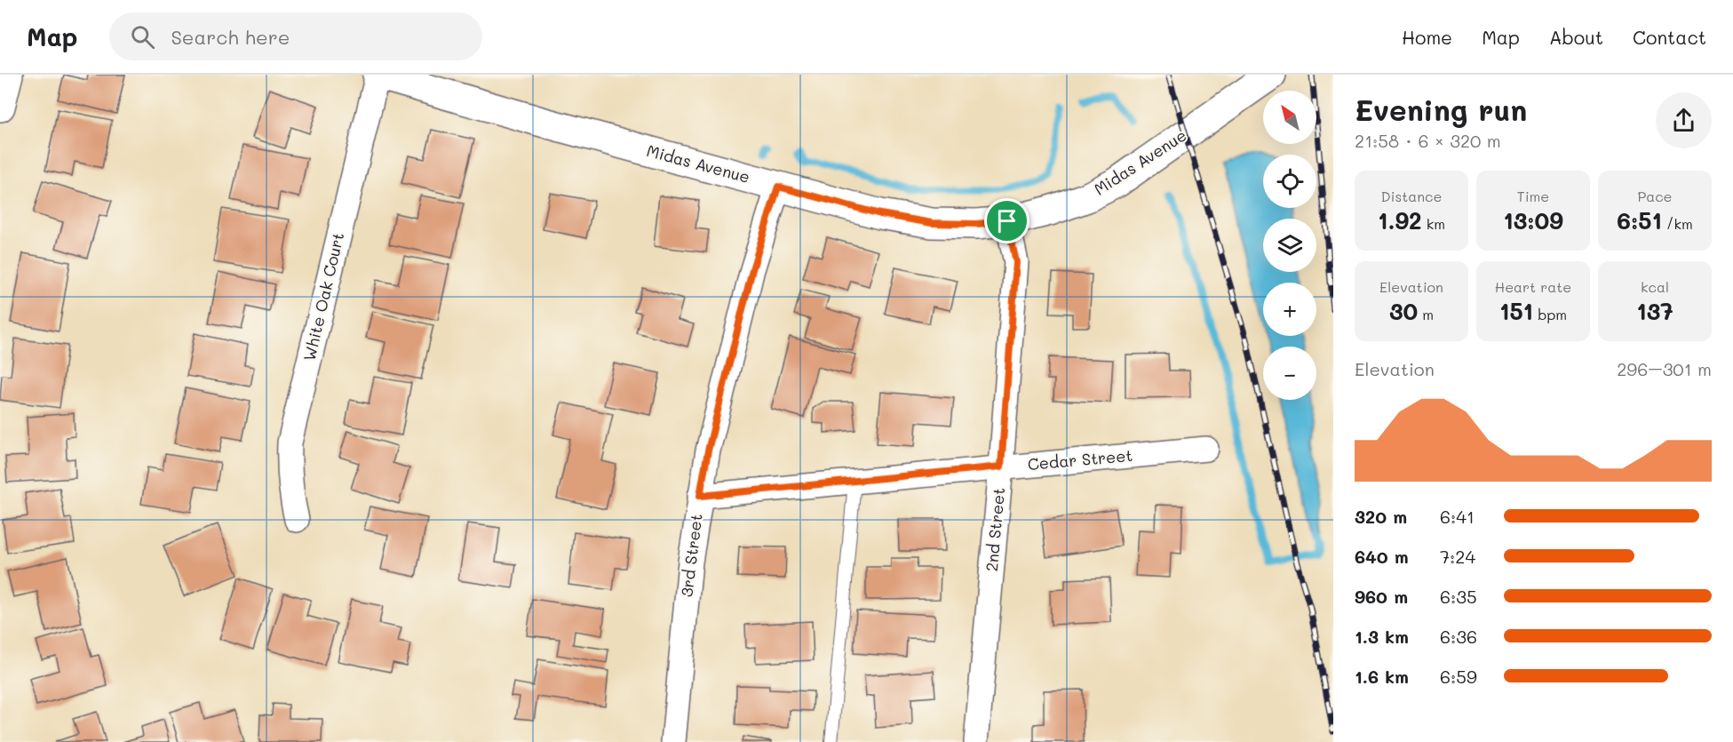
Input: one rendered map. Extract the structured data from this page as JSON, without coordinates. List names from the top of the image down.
{
  "streets": {
    "street": [
      "Midas Avenue",
      "White Oak Court",
      "Cedar Street",
      "2nd Street",
      "3rd Street"
    ]
  },
  "crossings": [
    ["Midas Avenue", "White Oak Court"],
    ["Midas Avenue", "2nd Street"],
    ["Midas Avenue", "3rd Street"],
    ["Cedar Street", "2nd Street"],
    ["Cedar Street", "3rd Street"]
  ],
  "north": "top left",
  "page": {
    "header": "Map",
    "search": "Search here",
    "nav": [
      "Home",
      "Map",
      "About",
      "Contact"
    ],
    "heading": ["Evening run", "21:58 · 6 × 320 m"],
    "map_buttons": ["+", "−"],
    "stats": [
      ["Distance", "1.92 km"],
      ["Time", "13:09"],
      ["Pace", "6:51 /km"],
      ["Elevation", "30 m"],
      ["Heart rate", "151 bpm"],
      ["kcal", "137"]
    ],
    "chart": ["Elevation", "296–301 m"],
    "list": [
      {
        "name": "320 m",
        "note": "6:41"
      },
      {
        "name": "640 m",
        "note": "7:24"
      },
      {
        "name": "960 m",
        "note": "6:35"
      },
      {
        "name": "1.3 km",
        "note": "6:36"
      },
      {
        "name": "1.6 km",
        "note": "6:59"
      }
    ]
  }
}
